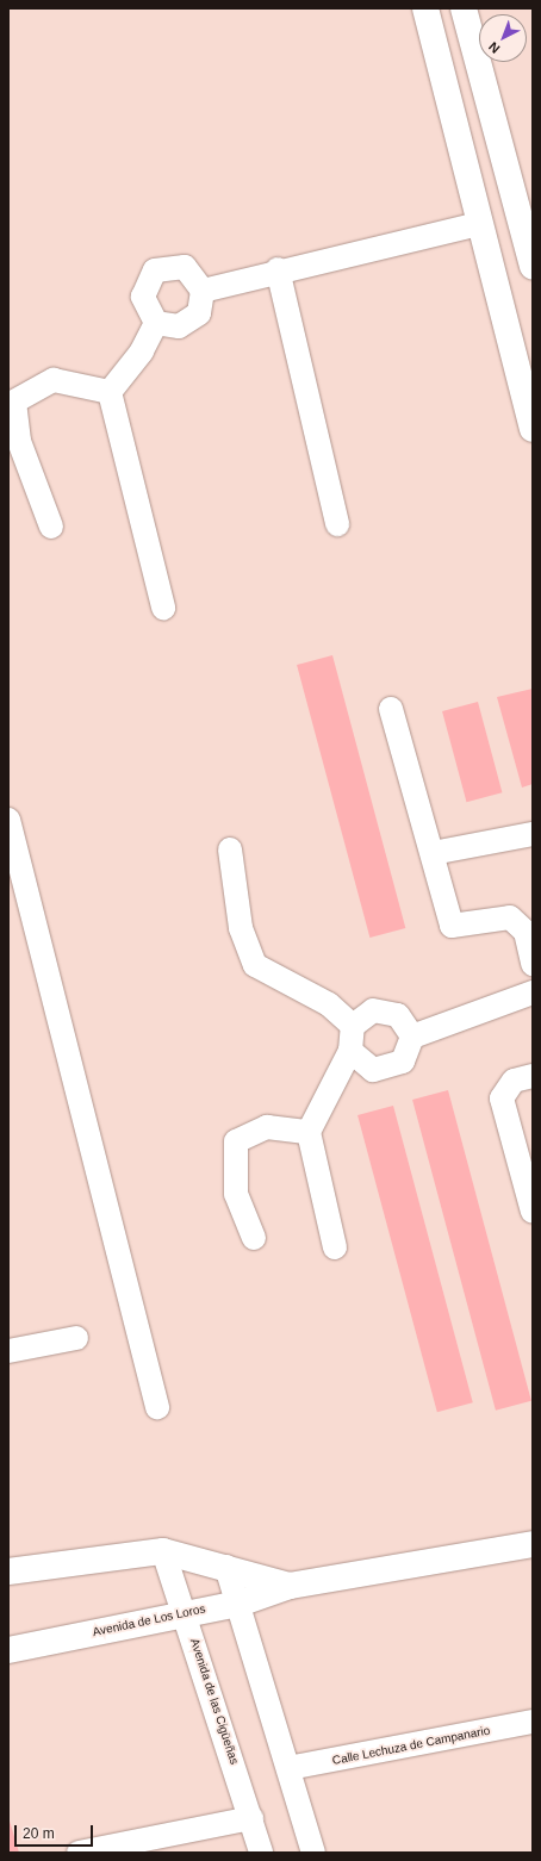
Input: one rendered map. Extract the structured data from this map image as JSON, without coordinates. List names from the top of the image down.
{
  "streets": {
    "main road": ["Avenida de Los Loros"],
    "street": ["Avenida de las Cigüeñas", "Calle Lechuza de Campanario"]
  },
  "crossings": [
    ["Avenida de Los Loros", "Avenida de las Cigüeñas"]
  ],
  "scale_bar": "20 m",
  "north": "bottom left"
}
